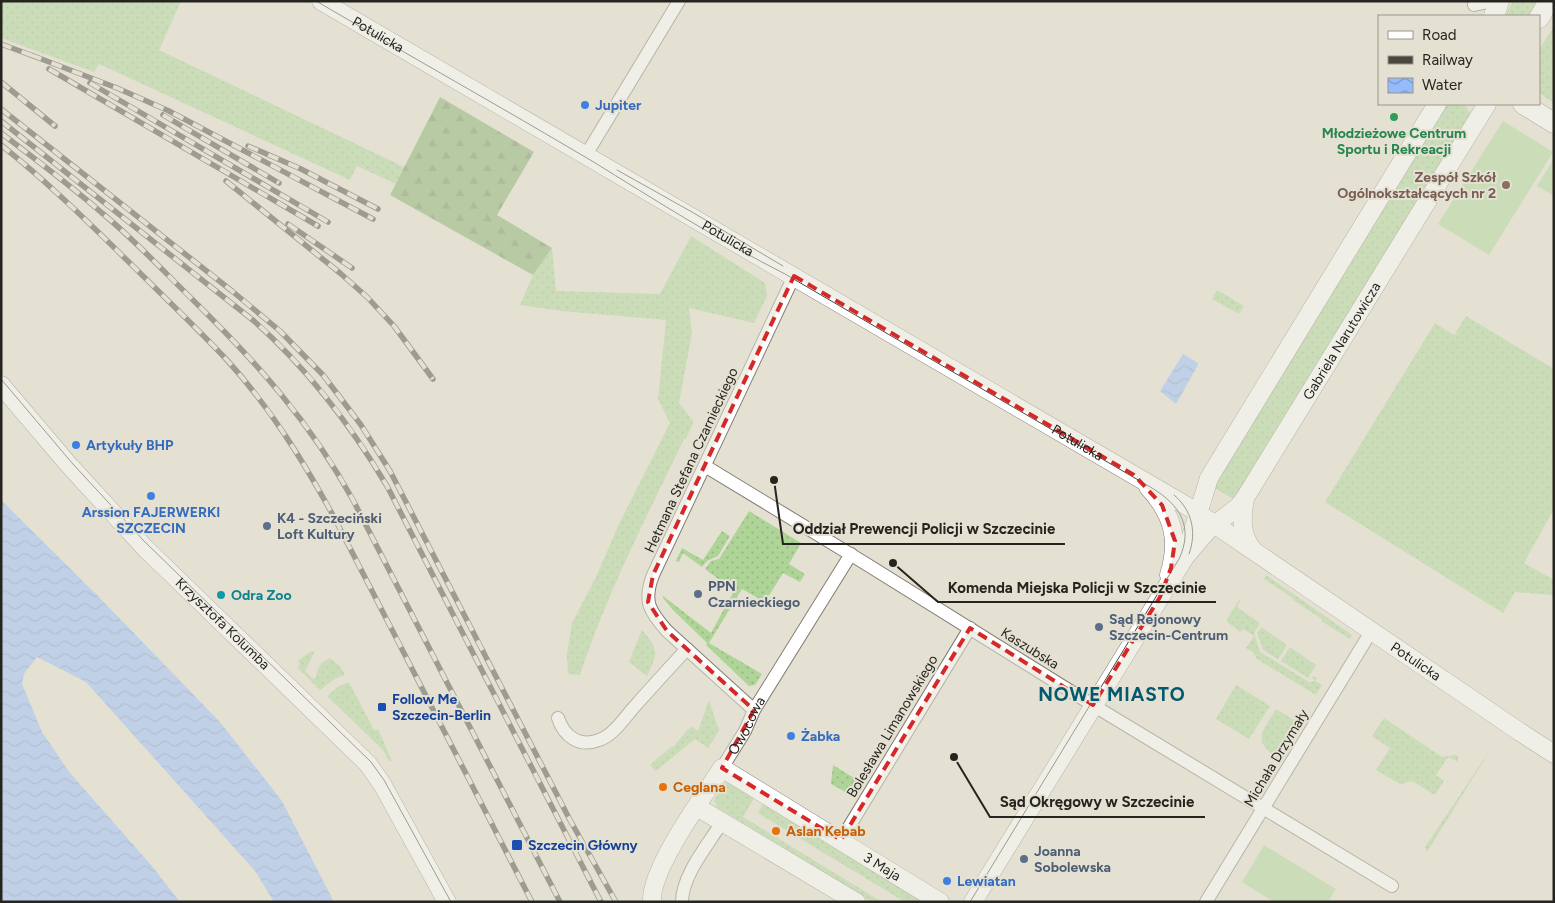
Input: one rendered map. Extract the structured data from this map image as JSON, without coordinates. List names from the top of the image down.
{
  "streets": {
    "street": [
      "Potulicka",
      "Gabriela Narutowicza",
      "Hetmana Stefana Czarnieckiego",
      "Krzysztofa Kolumba",
      "Kaszubska",
      "Owocowa",
      "Bolesława Limanowskiego",
      "Michała Drzymały",
      "3 Maja"
    ]
  },
  "crossings": [
    ["Potulicka", "Gabriela Narutowicza"],
    ["Potulicka", "Hetmana Stefana Czarnieckiego"],
    ["Potulicka", "Michała Drzymały"],
    ["Gabriela Narutowicza", "Kaszubska"],
    ["Hetmana Stefana Czarnieckiego", "Kaszubska"],
    ["Hetmana Stefana Czarnieckiego", "Owocowa"],
    ["Kaszubska", "Owocowa"],
    ["Kaszubska", "Bolesława Limanowskiego"],
    ["Kaszubska", "Michała Drzymały"],
    ["Owocowa", "3 Maja"],
    ["Bolesława Limanowskiego", "3 Maja"]
  ],
  "districts": ["NOWE MIASTO"],
  "places": {
    "other": [
      "Jupiter",
      "Młodzieżowe Centrum Sportu i Rekreacji",
      "Zespół Szkół Ogólnokształcących nr 2",
      "Artykuły BHP",
      "Oddział Prewencji Policji w Szczecinie",
      "Arssion FAJERWERKI SZCZECIN",
      "K4 - Szczeciński Loft Kultury",
      "Komenda Miejska Policji w Szczecinie",
      "PPN Czarnieckiego",
      "Odra Zoo",
      "Sąd Rejonowy Szczecin-Centrum",
      "Żabka",
      "Sąd Okręgowy w Szczecinie",
      "Ceglana",
      "Aslan Kebab",
      "Joanna Sobolewska",
      "Lewiatan"
    ],
    "transit": ["Follow Me Szczecin-Berlin", "Szczecin Główny"]
  },
  "legend": ["Road", "Railway", "Water"]
}
